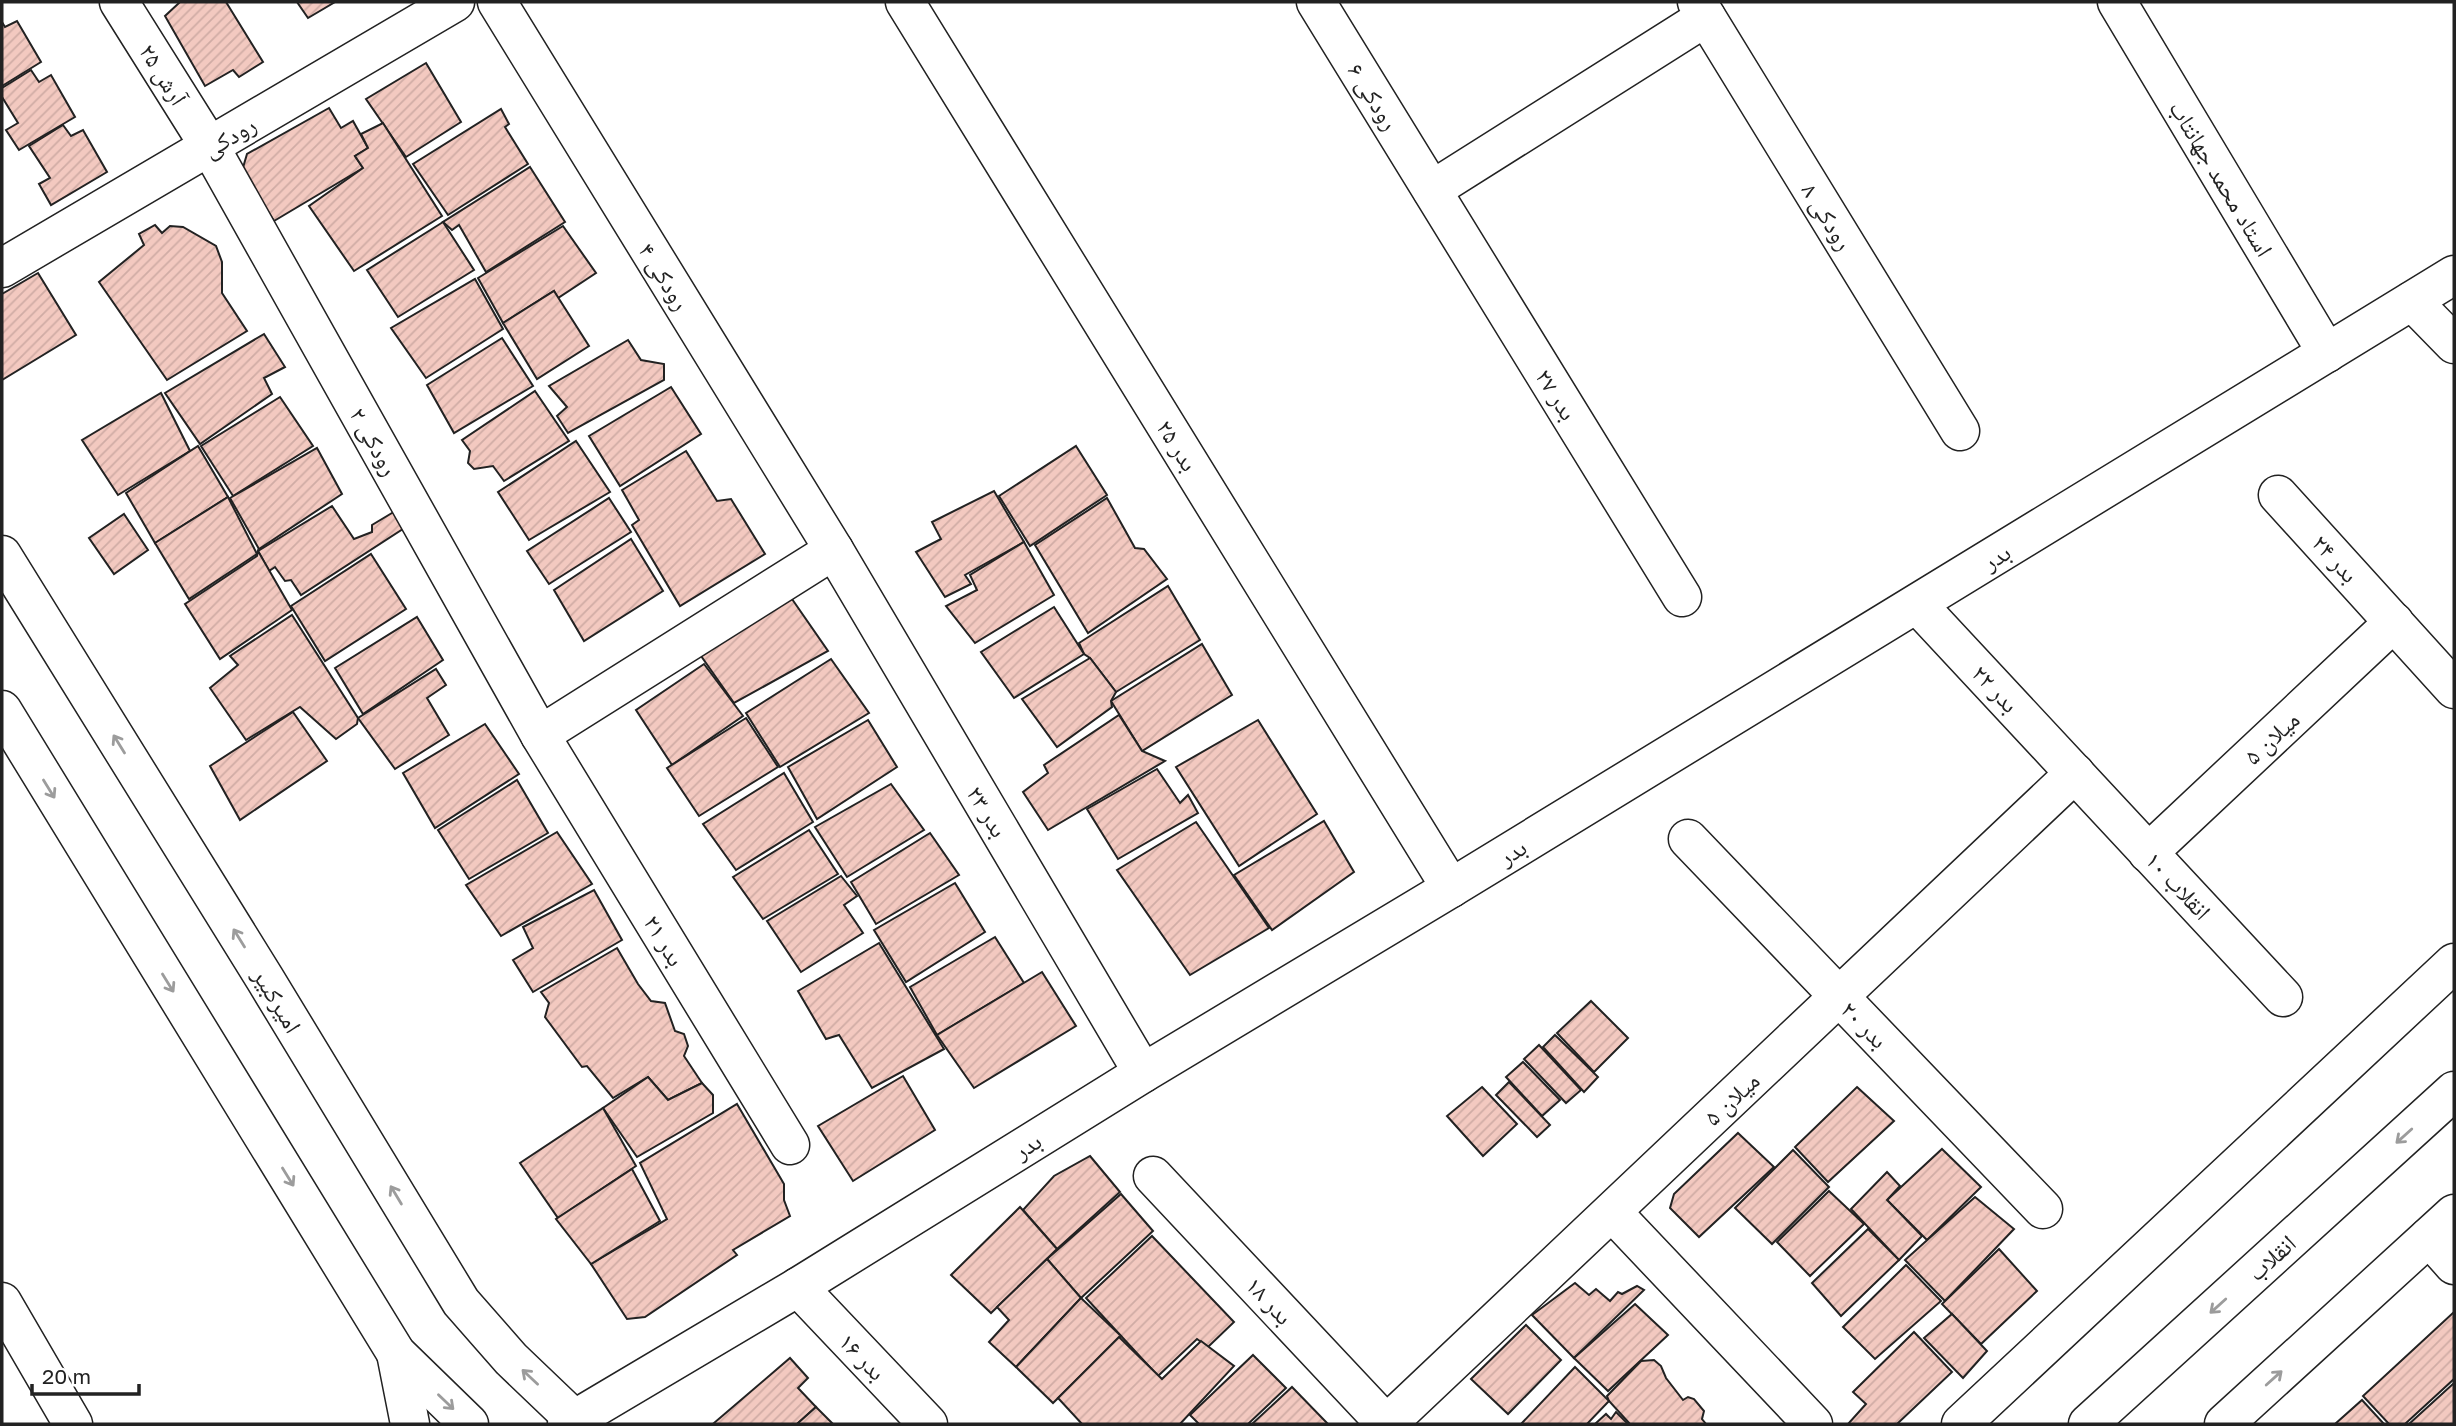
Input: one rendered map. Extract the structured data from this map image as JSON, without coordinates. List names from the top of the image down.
{
  "streets": {
    "street": [
      "آرش ۲۵",
      "رودکی ۶",
      "رودکی",
      "استاد محمد جهانتاب",
      "رودکی ۸",
      "رودکی ۴",
      "بدر ۲۷",
      "رودکی ۲",
      "بدر ۲۵",
      "بدر",
      "بدر ۲۴",
      "بدر ۲۲",
      "میلان ۵",
      "بدر ۲۳",
      "انقلاب ۱۰",
      "بدر ۲۱",
      "امیرکبیر",
      "بدر ۲۰",
      "انقلاب",
      "بدر ۱‍۸",
      "بدر ۱۶"
    ]
  },
  "crossings": [
    ["آرش ۲۵", "رودکی"],
    ["آرش ۲۵", "رودکی ۲"],
    ["رودکی ۶", "بدر ۲۷"],
    ["رودکی", "رودکی ۲"],
    ["استاد محمد جهانتاب", "بدر"],
    ["رودکی ۴", "بدر ۲۳"],
    ["رودکی ۲", "بدر ۲۱"],
    ["بدر ۲۵", "بدر"],
    ["بدر", "بدر ۲۲"],
    ["بدر", "بدر ۲۳"],
    ["بدر", "امیرکبیر"],
    ["بدر", "بدر ۱۶"],
    ["بدر ۲۴", "میلان ۵"],
    ["بدر ۲۲", "میلان ۵"],
    ["بدر ۲۲", "انقلاب ۱۰"],
    ["میلان ۵", "انقلاب ۱۰"],
    ["میلان ۵", "بدر ۲۰"],
    ["میلان ۵", "بدر ۱‍۸"]
  ],
  "scale_bar": "20 m"
}
